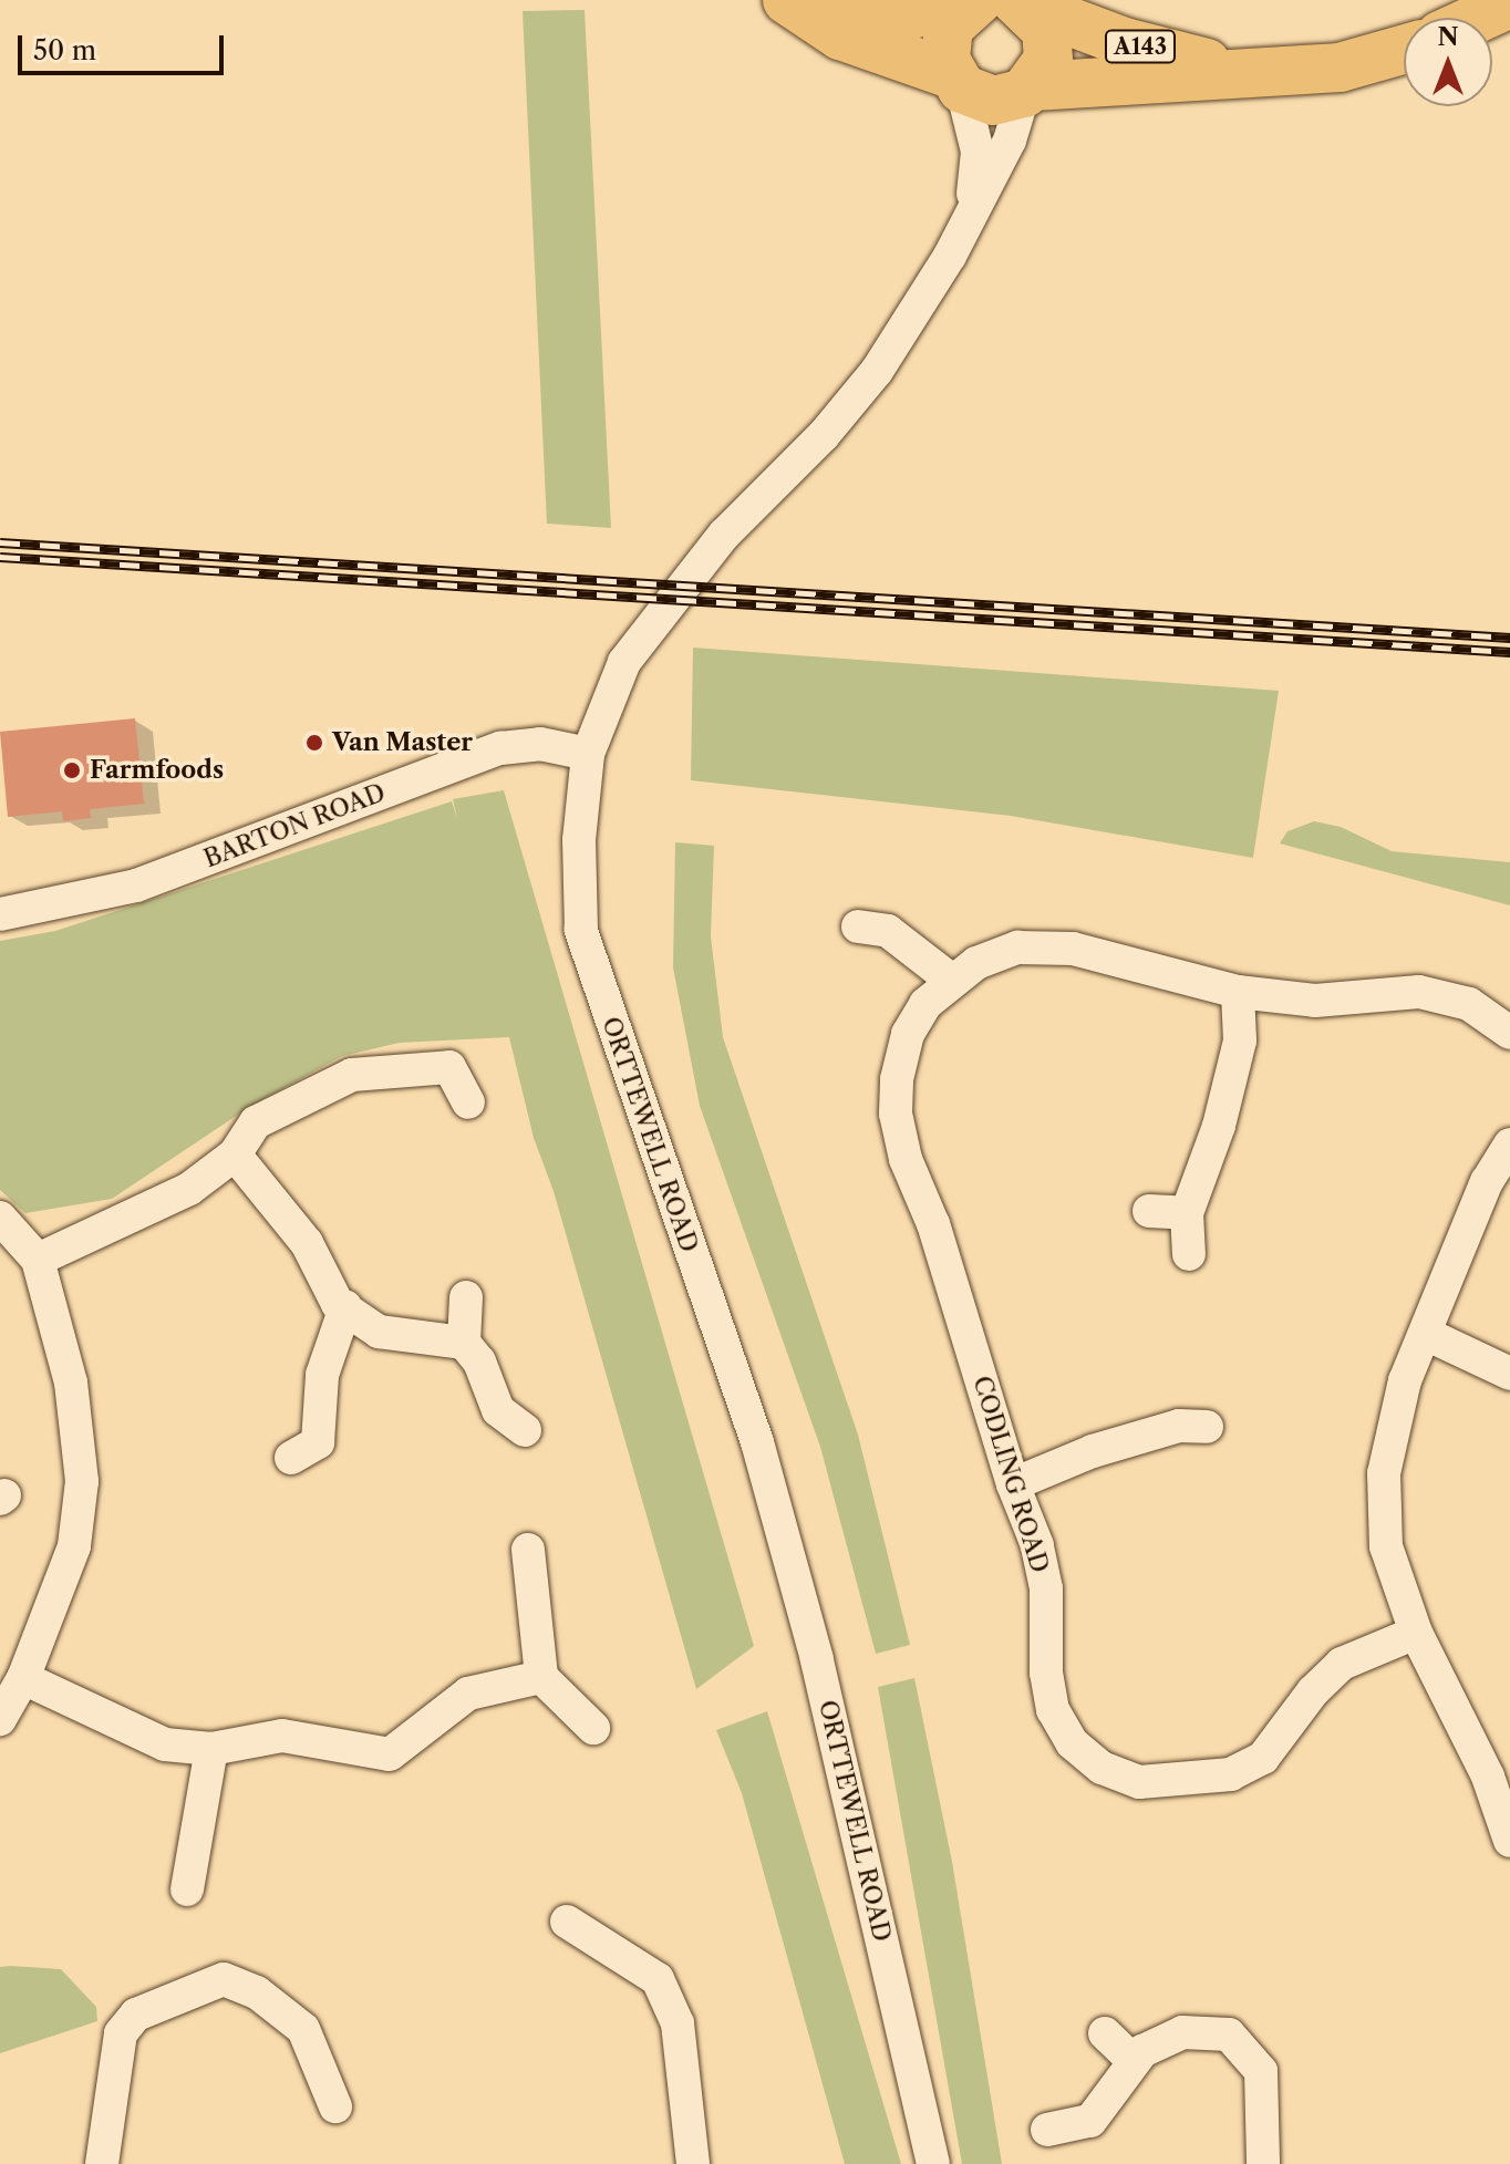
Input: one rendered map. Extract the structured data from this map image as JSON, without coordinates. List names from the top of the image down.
{
  "streets": {
    "highway": ["A143"],
    "street": ["BARTON ROAD", "ORTTEWELL ROAD", "CODLING ROAD"]
  },
  "crossings": [
    ["A143", "ORTTEWELL ROAD"],
    ["BARTON ROAD", "ORTTEWELL ROAD"]
  ],
  "places": ["Van Master", "Farmfoods"],
  "scale_bar": "50 m",
  "north": "top"
}
